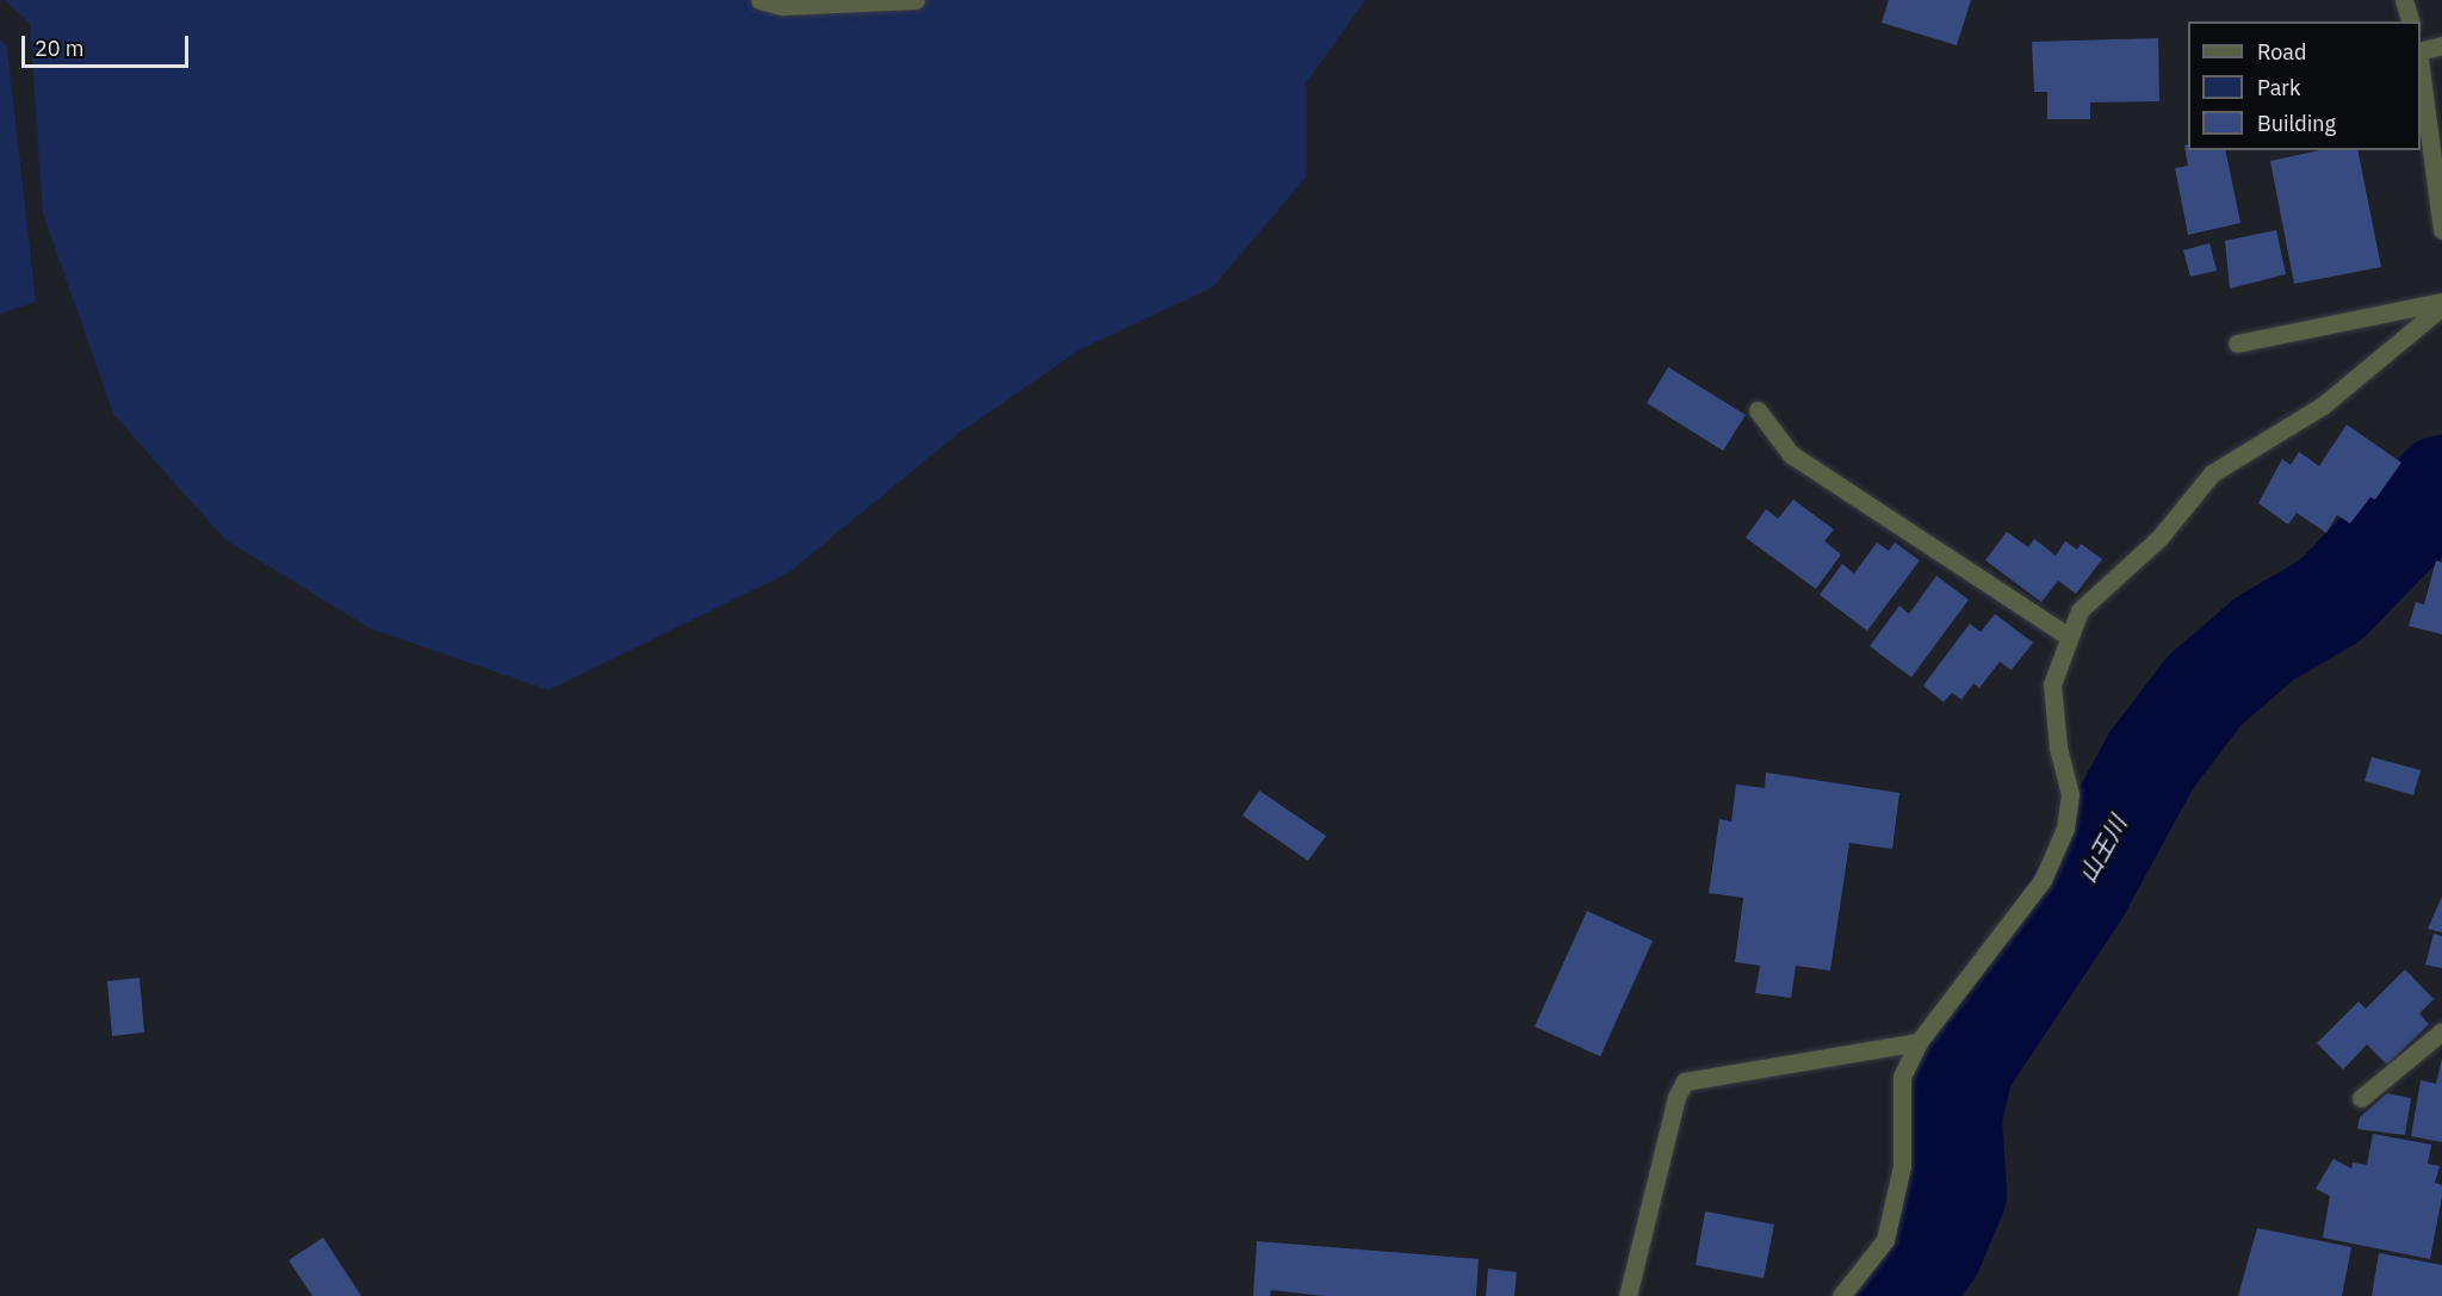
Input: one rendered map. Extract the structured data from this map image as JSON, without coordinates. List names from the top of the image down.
{
  "water": ["山王川"],
  "legend": ["Road", "Park", "Building"],
  "scale_bar": "20 m"
}
